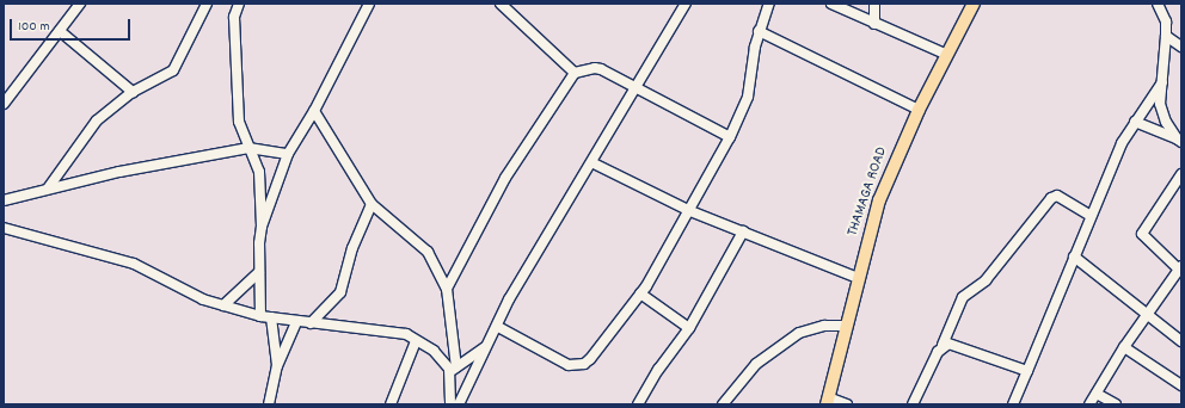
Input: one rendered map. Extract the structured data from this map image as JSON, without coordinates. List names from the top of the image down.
{
  "streets": {
    "main road": ["THAMAGA ROAD"]
  },
  "scale_bar": "100 m"
}
